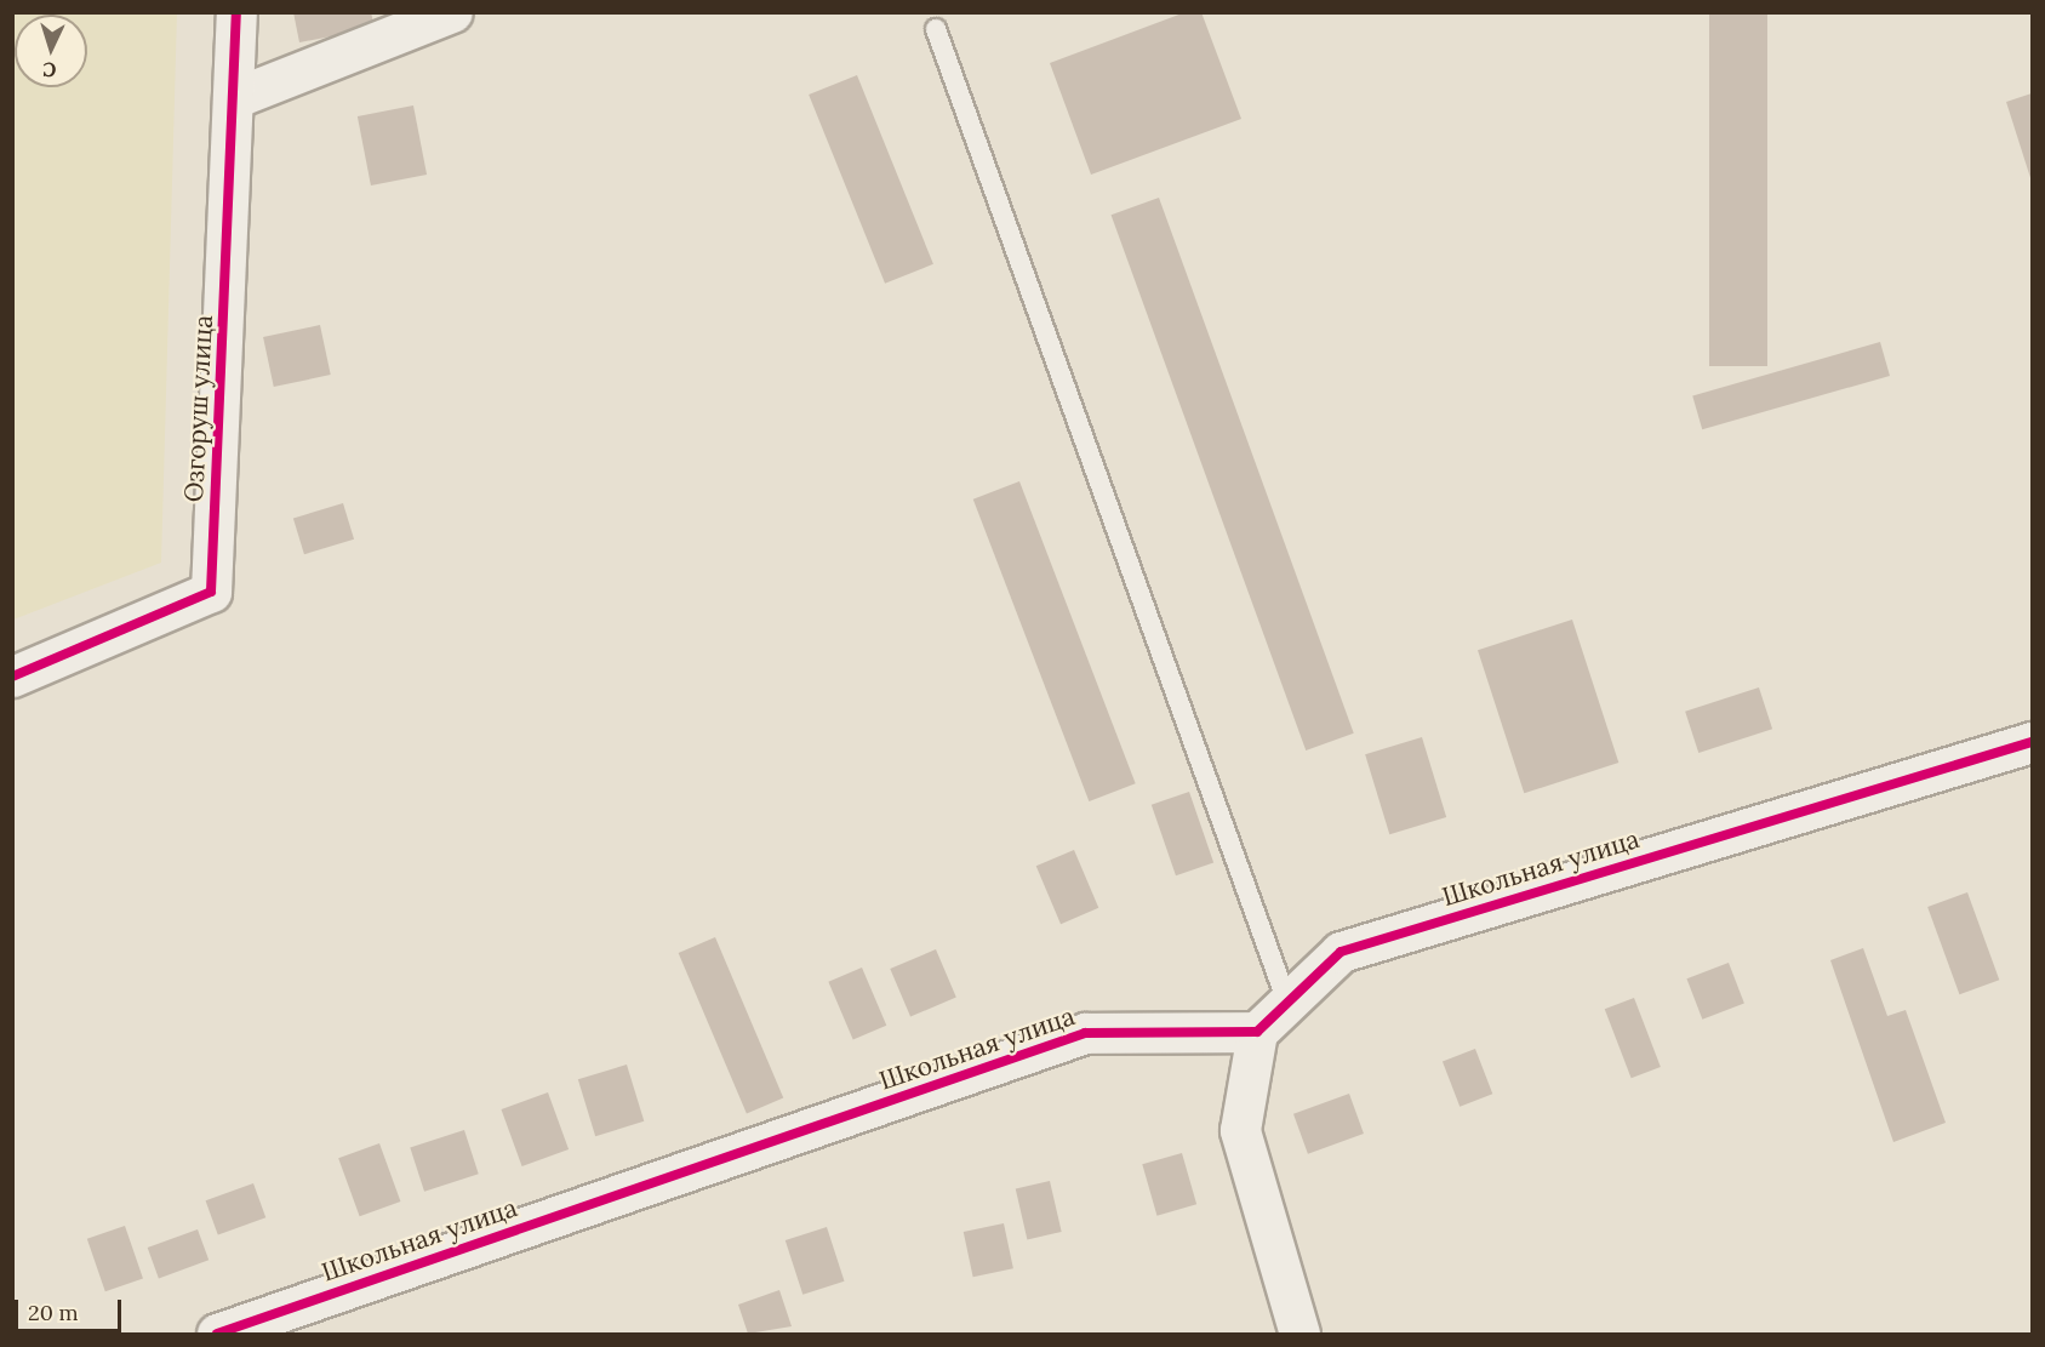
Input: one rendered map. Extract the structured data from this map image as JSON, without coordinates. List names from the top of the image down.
{
  "streets": {
    "street": ["Озгоруш улица", "Школьная улица"]
  },
  "scale_bar": "20 m",
  "north": "bottom"
}
